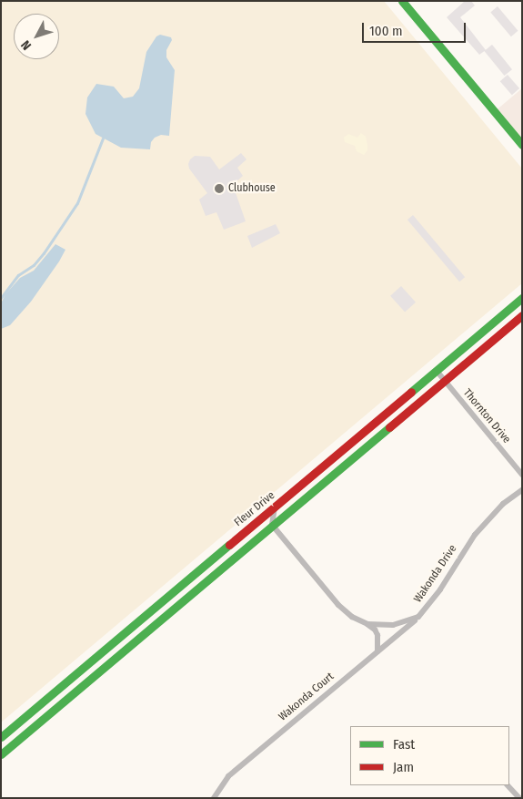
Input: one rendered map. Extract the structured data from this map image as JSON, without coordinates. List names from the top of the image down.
{
  "streets": {
    "main road": ["Fleur Drive"],
    "street": ["Thornton Drive", "Wakonda Drive", "Wakonda Court"]
  },
  "crossings": [
    ["Thornton Drive", "Fleur Drive"],
    ["Fleur Drive", "Wakonda Drive"],
    ["Wakonda Drive", "Wakonda Court"]
  ],
  "places": ["Clubhouse"],
  "legend": ["Fast", "Jam"],
  "scale_bar": "100 m",
  "north": "bottom left"
}
